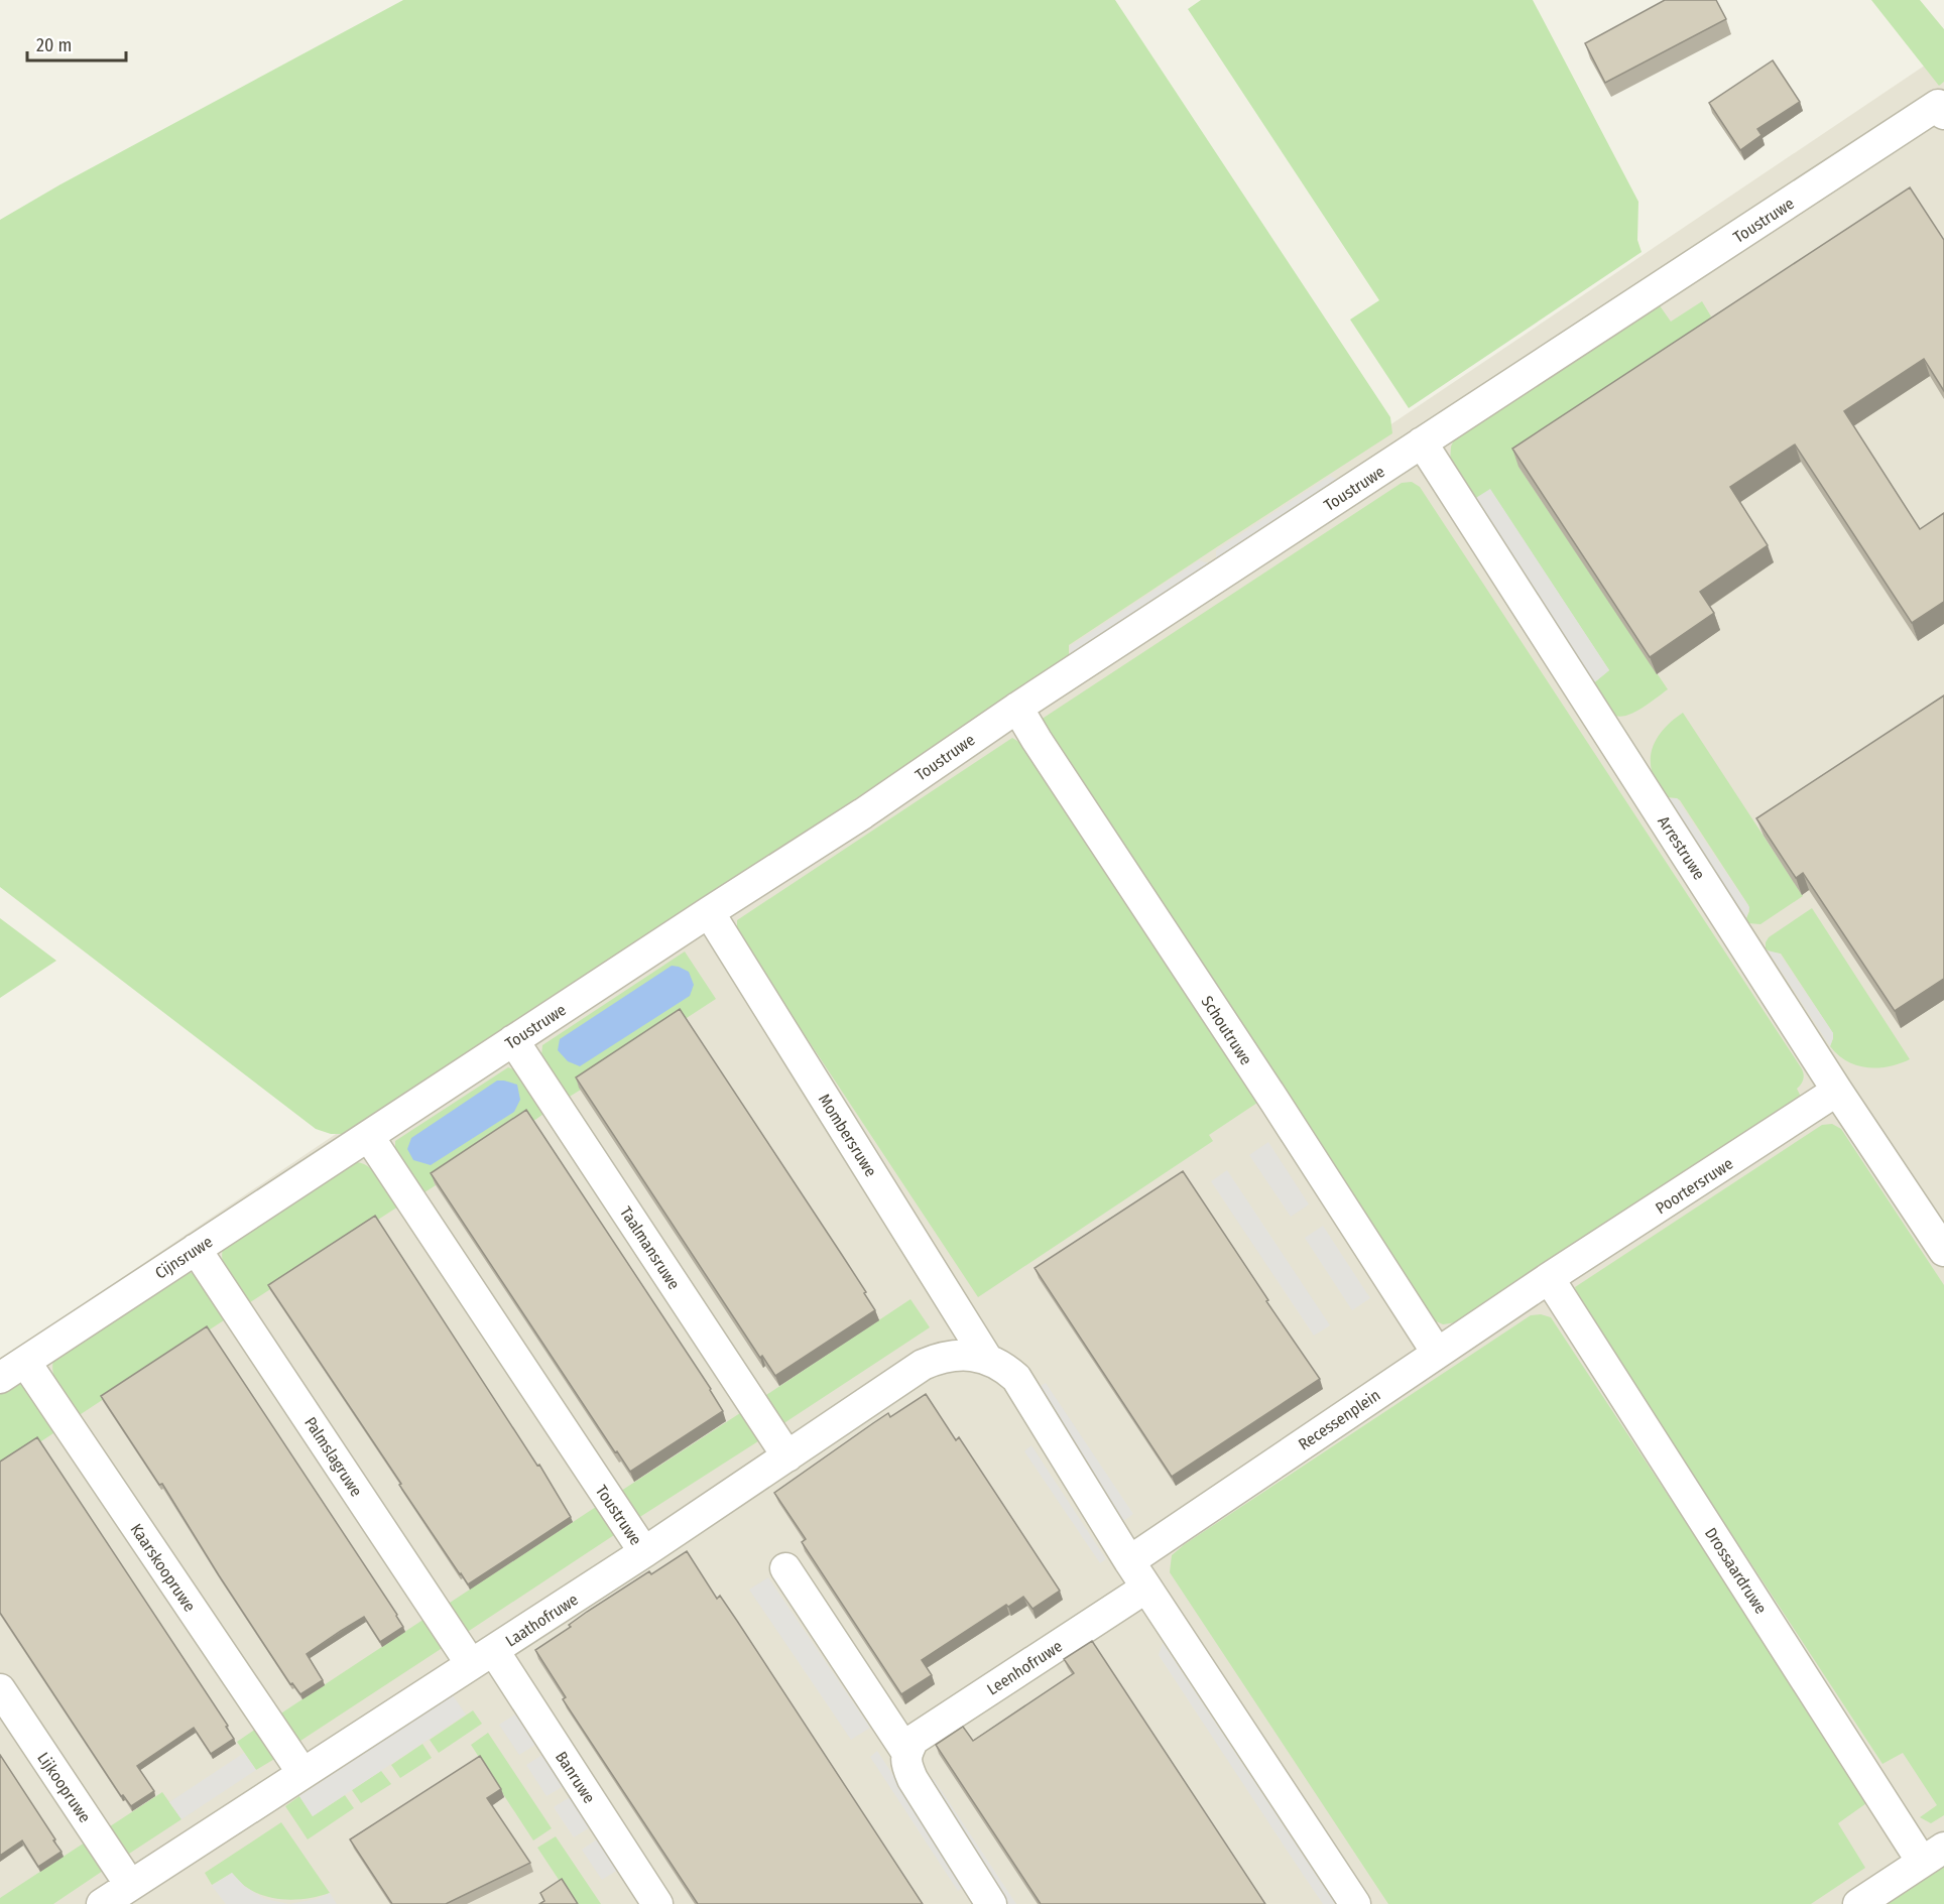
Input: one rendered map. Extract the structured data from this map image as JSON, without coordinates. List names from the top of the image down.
{
  "streets": {
    "street": [
      "Toustruwe",
      "Arrestruwe",
      "Schoutruwe",
      "Mombersruwe",
      "Poortersruwe",
      "Taalmansruwe",
      "Cijnsruwe",
      "Recessenplein",
      "Palmslagruwe",
      "Kaarskoopruwe",
      "Drossaardruwe",
      "Laathofruwe",
      "Leenhofruwe",
      "Banruwe",
      "Lijkoopruwe"
    ]
  },
  "crossings": [
    ["Toustruwe", "Arrestruwe"],
    ["Toustruwe", "Schoutruwe"],
    ["Toustruwe", "Mombersruwe"],
    ["Toustruwe", "Taalmansruwe"],
    ["Toustruwe", "Cijnsruwe"],
    ["Toustruwe", "Laathofruwe"],
    ["Arrestruwe", "Poortersruwe"],
    ["Schoutruwe", "Recessenplein"],
    ["Mombersruwe", "Laathofruwe"],
    ["Poortersruwe", "Recessenplein"],
    ["Poortersruwe", "Drossaardruwe"],
    ["Taalmansruwe", "Laathofruwe"],
    ["Cijnsruwe", "Palmslagruwe"],
    ["Cijnsruwe", "Kaarskoopruwe"],
    ["Recessenplein", "Drossaardruwe"],
    ["Palmslagruwe", "Laathofruwe"],
    ["Palmslagruwe", "Banruwe"],
    ["Kaarskoopruwe", "Laathofruwe"],
    ["Laathofruwe", "Banruwe"],
    ["Laathofruwe", "Lijkoopruwe"]
  ],
  "scale_bar": "20 m"
}
